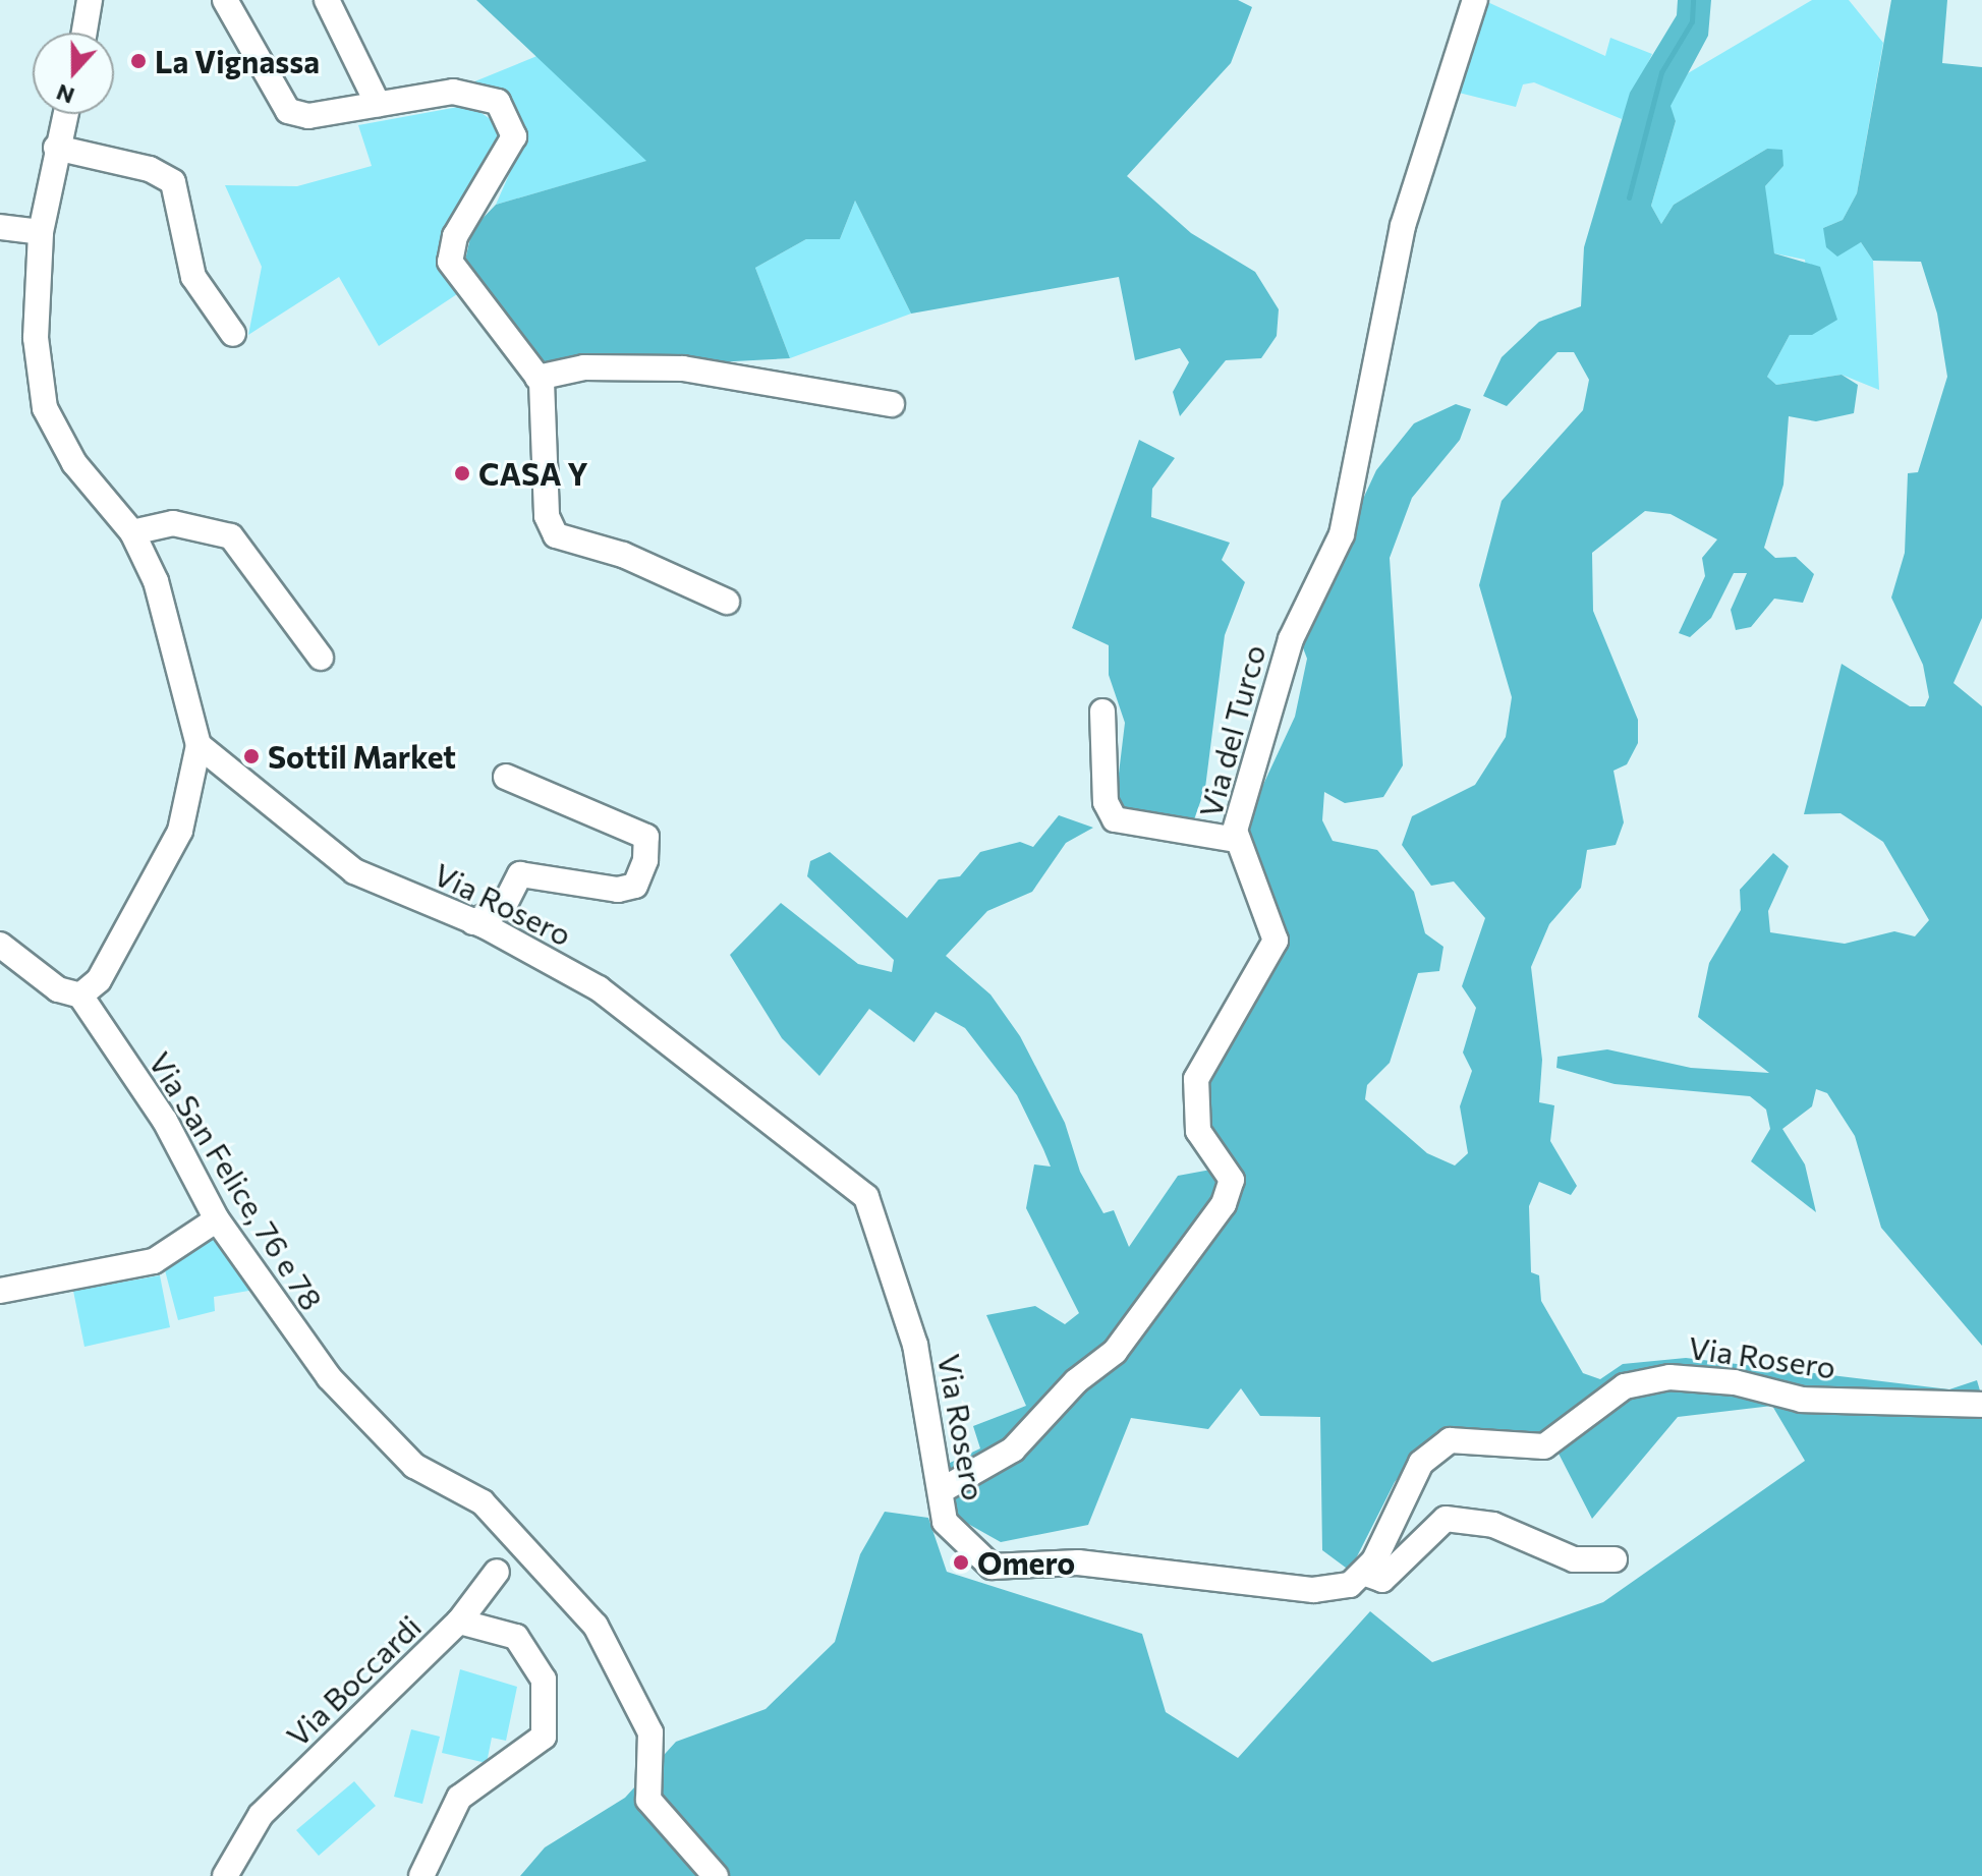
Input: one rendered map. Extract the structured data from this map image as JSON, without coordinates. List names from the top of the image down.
{
  "streets": {
    "street": [
      "Via del Turco",
      "Via Rosero",
      "Via San Felice, 76 e 78",
      "Via Boccardi"
    ]
  },
  "crossings": [
    ["Via del Turco", "Via Rosero"]
  ],
  "places": [
    "La Vignassa",
    "CASA Y",
    "Sottil Market",
    "Omero"
  ],
  "north": "bottom"
}
